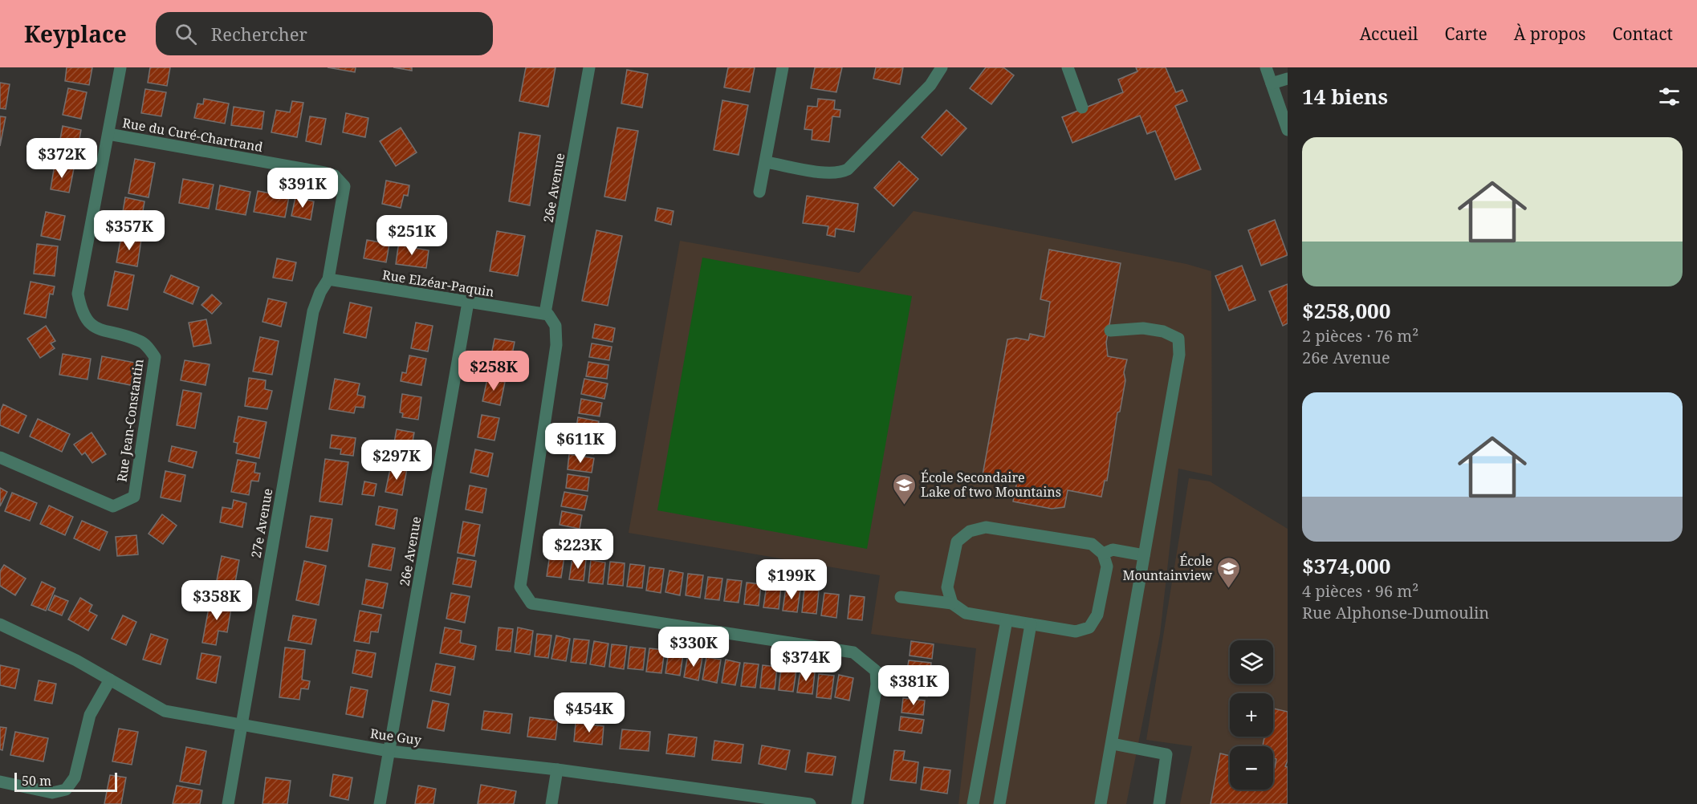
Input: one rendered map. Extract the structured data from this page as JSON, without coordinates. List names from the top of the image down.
{
  "streets": {
    "street": [
      "Rue du Curé-Chartrand",
      "26e Avenue",
      "Rue Elzéar-Paquin",
      "Rue Jean-Constantin",
      "27e Avenue",
      "Rue Guy"
    ]
  },
  "crossings": [
    ["Rue du Curé-Chartrand", "Rue Elzéar-Paquin"],
    ["Rue du Curé-Chartrand", "Rue Jean-Constantin"],
    ["Rue du Curé-Chartrand", "27e Avenue"],
    ["26e Avenue", "Rue Elzéar-Paquin"],
    ["26e Avenue", "Rue Guy"],
    ["Rue Elzéar-Paquin", "27e Avenue"],
    ["27e Avenue", "Rue Guy"]
  ],
  "places": {
    "school or university": ["École Secondaire Lake of two Mountains", "École Mountainview"]
  },
  "scale_bar": "50 m",
  "page": {
    "header": "Keyplace",
    "search": "Rechercher",
    "nav": [
      "Accueil",
      "Carte",
      "À propos",
      "Contact"
    ],
    "heading": "14 biens",
    "list": [
      {
        "name": "$258,000",
        "note": "2 pièces · 76 m² · 26e Avenue"
      },
      {
        "name": "$374,000",
        "note": "4 pièces · 96 m² · Rue Alphonse-Dumoulin"
      }
    ],
    "price": [
      "$372K",
      "$391K",
      "$357K",
      "$251K",
      "$258K",
      "$611K",
      "$297K",
      "$223K",
      "$199K",
      "$358K",
      "$330K",
      "$374K",
      "$381K",
      "$454K"
    ],
    "map_buttons": ["+", "−"],
    "scale": "50 m"
  }
}
